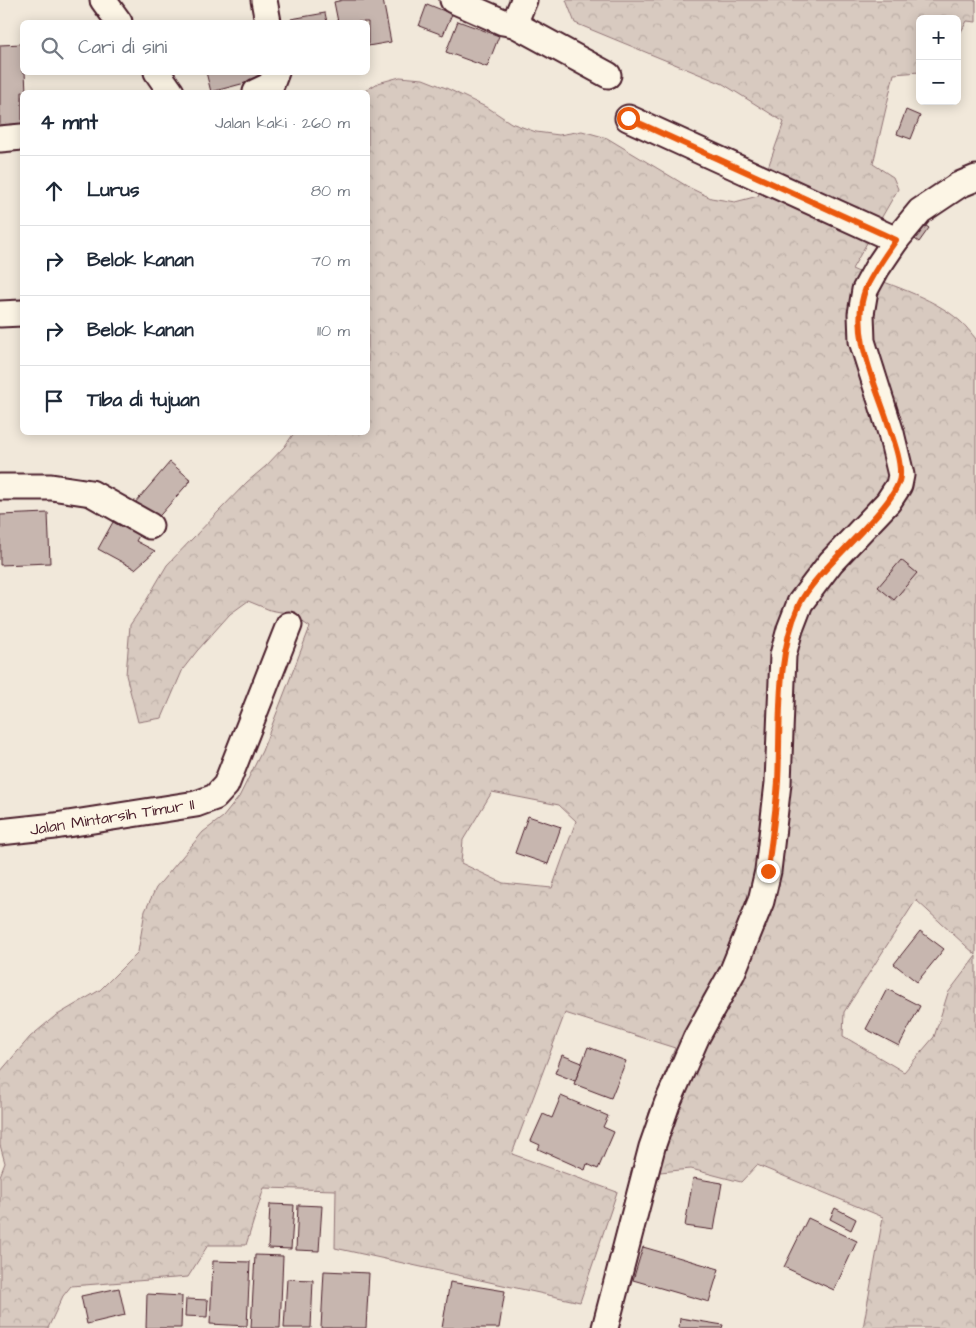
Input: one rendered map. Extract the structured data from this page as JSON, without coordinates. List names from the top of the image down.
{
  "streets": {
    "street": ["Jalan Mintarsih Timur II"]
  },
  "page": {
    "map_buttons": ["+", "−"],
    "search": "Cari di sini",
    "heading": ["4 mnt", "Jalan kaki · 260 m"],
    "list": [
      ["Lurus", "80 m"],
      ["Belok kanan", "70 m"],
      ["Belok kanan", "110 m"],
      "Tiba di tujuan"
    ]
  }
}
